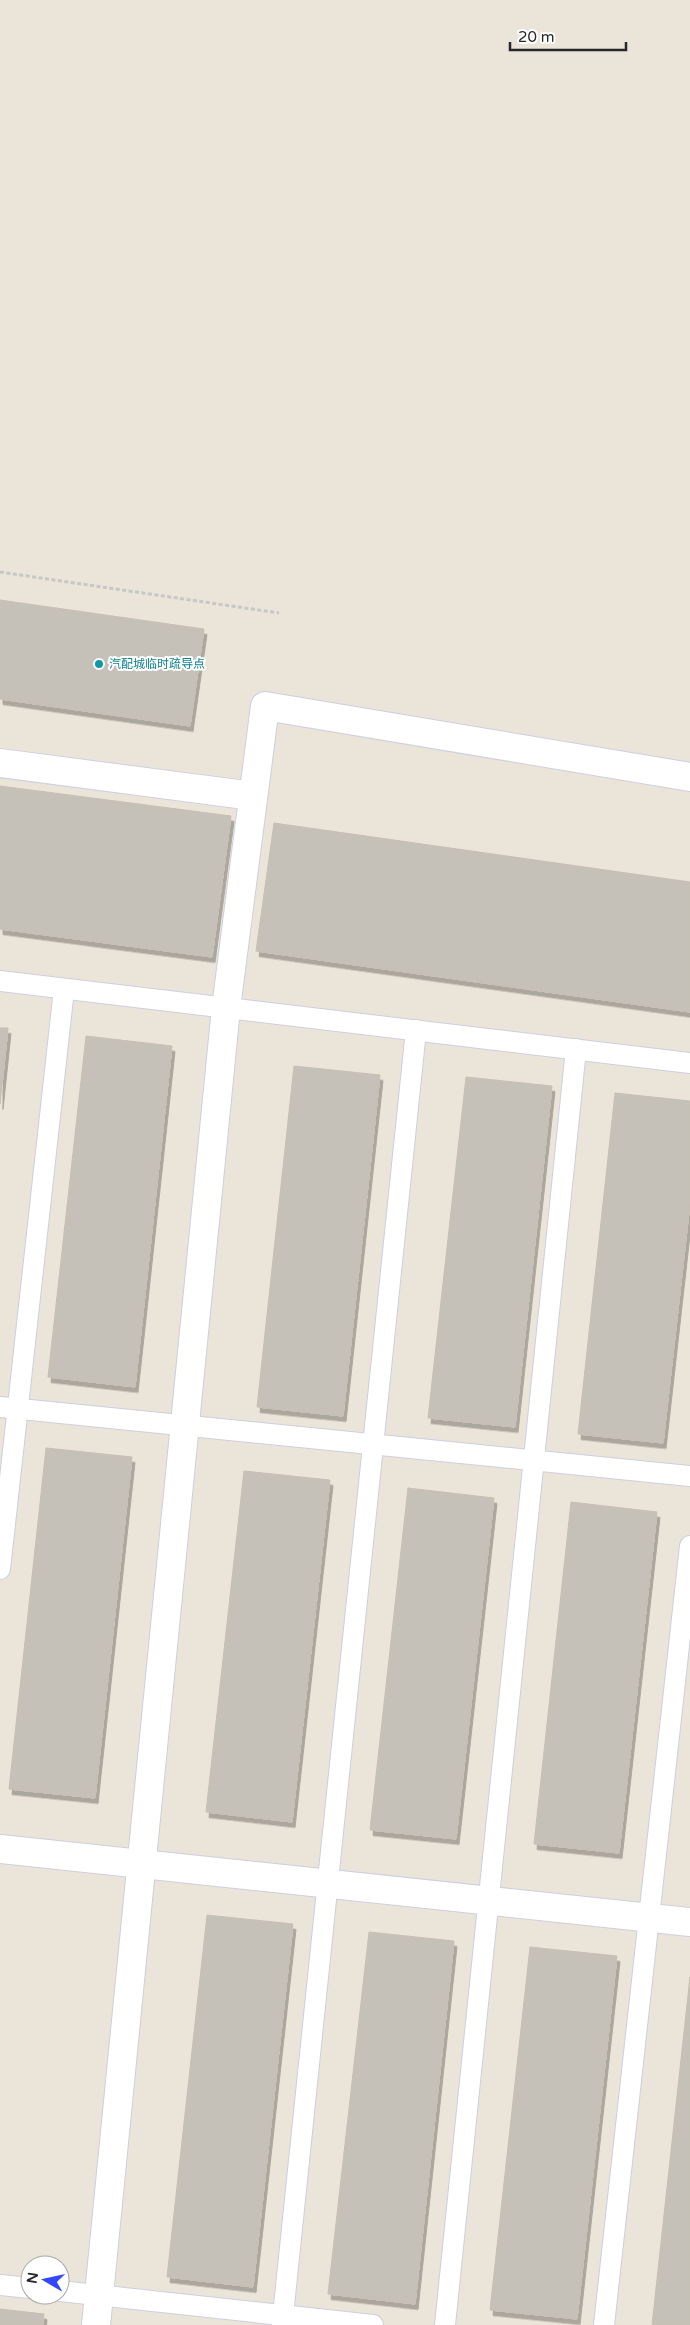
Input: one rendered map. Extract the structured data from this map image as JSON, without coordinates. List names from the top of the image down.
{
  "places": ["汽配城临时疏导点"],
  "scale_bar": "20 m",
  "north": "left"
}
